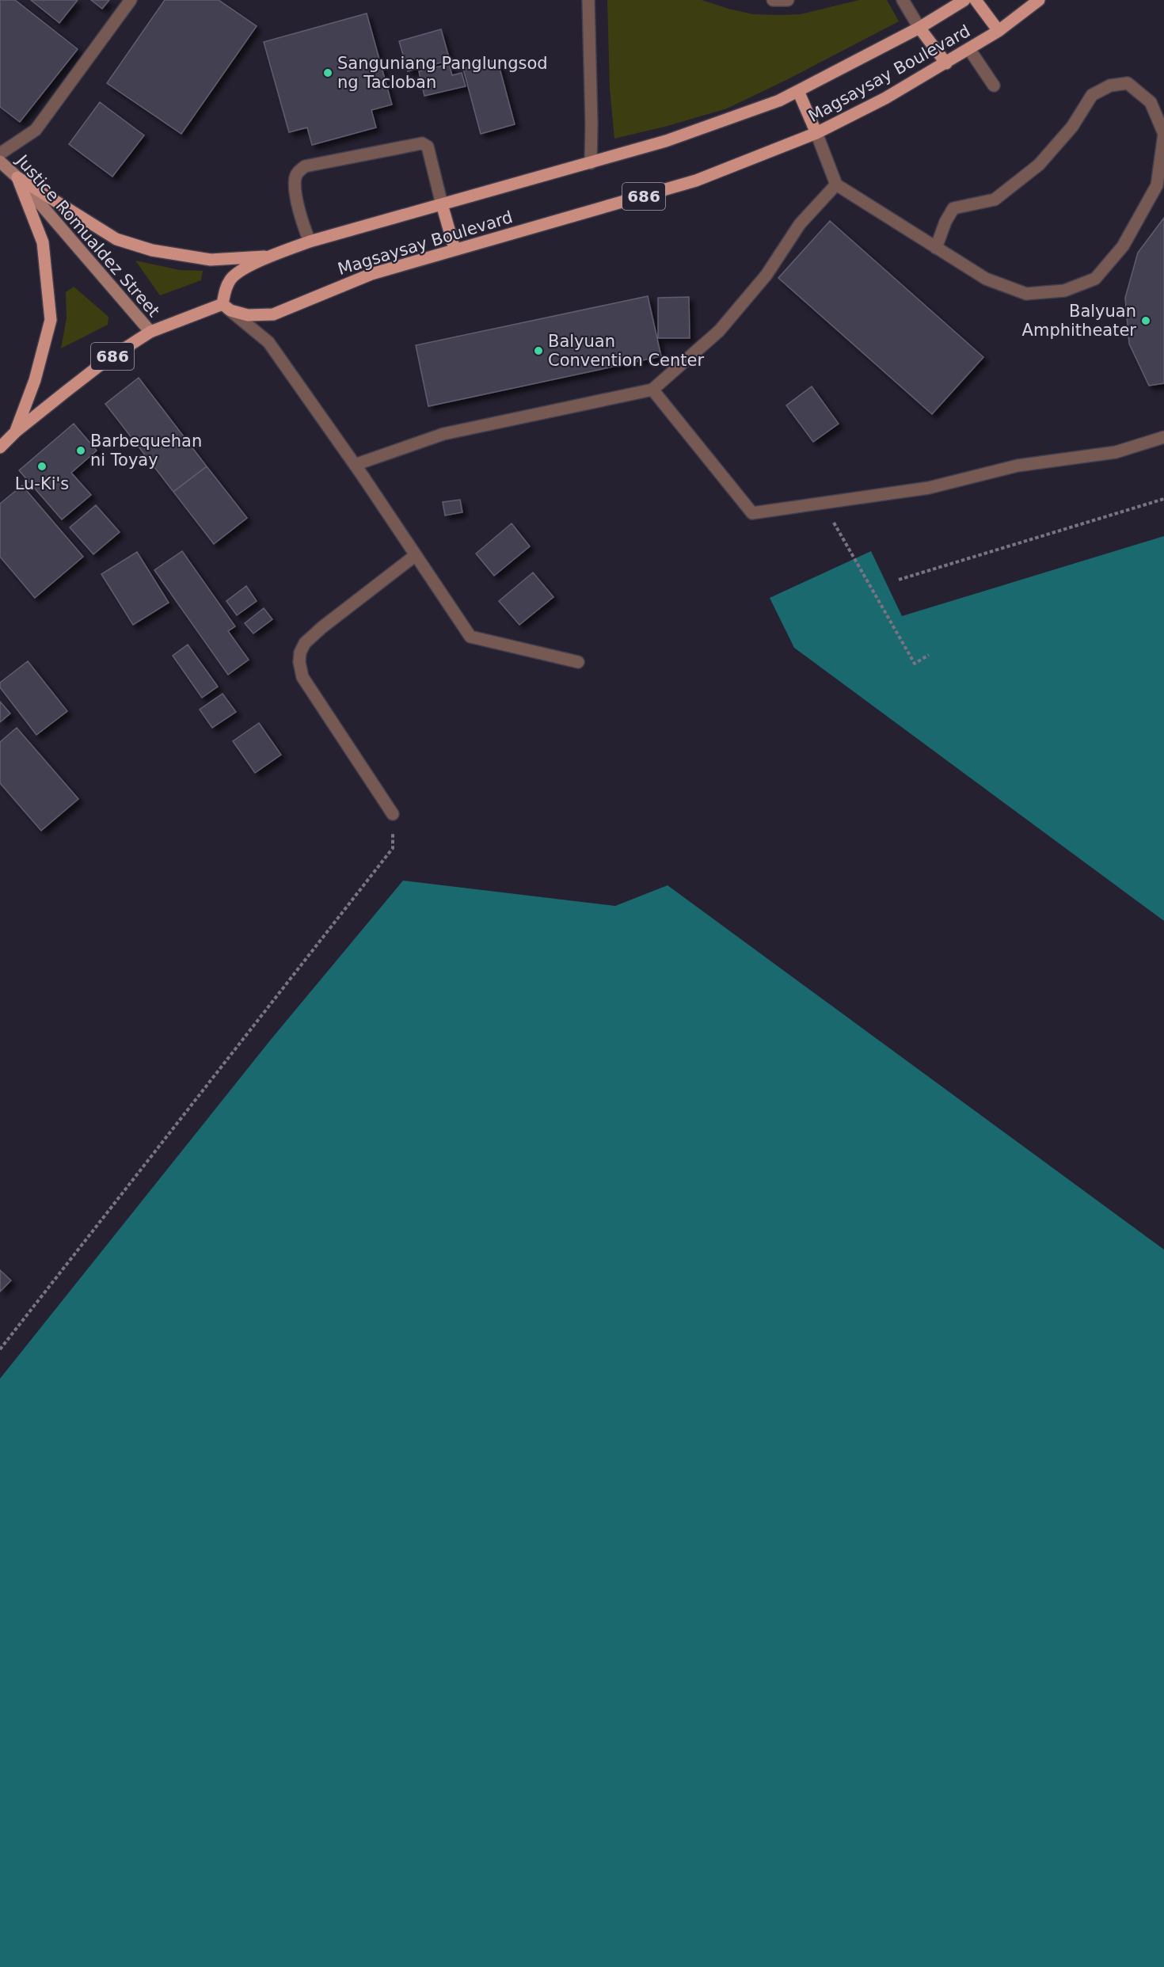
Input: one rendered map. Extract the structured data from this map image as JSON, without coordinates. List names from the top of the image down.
{
  "streets": {
    "main road": ["Magsaysay Boulevard", "686", "Justice Romualdez Street"]
  },
  "crossings": [
    ["Magsaysay Boulevard", "686"],
    ["686", "Justice Romualdez Street"]
  ],
  "places": [
    "Sanguniang Panglungsod ng Tacloban",
    "Balyuan Amphitheater",
    "Balyuan Convention Center",
    "Barbequehan ni Toyay",
    "Lu-Ki's"
  ]
}
